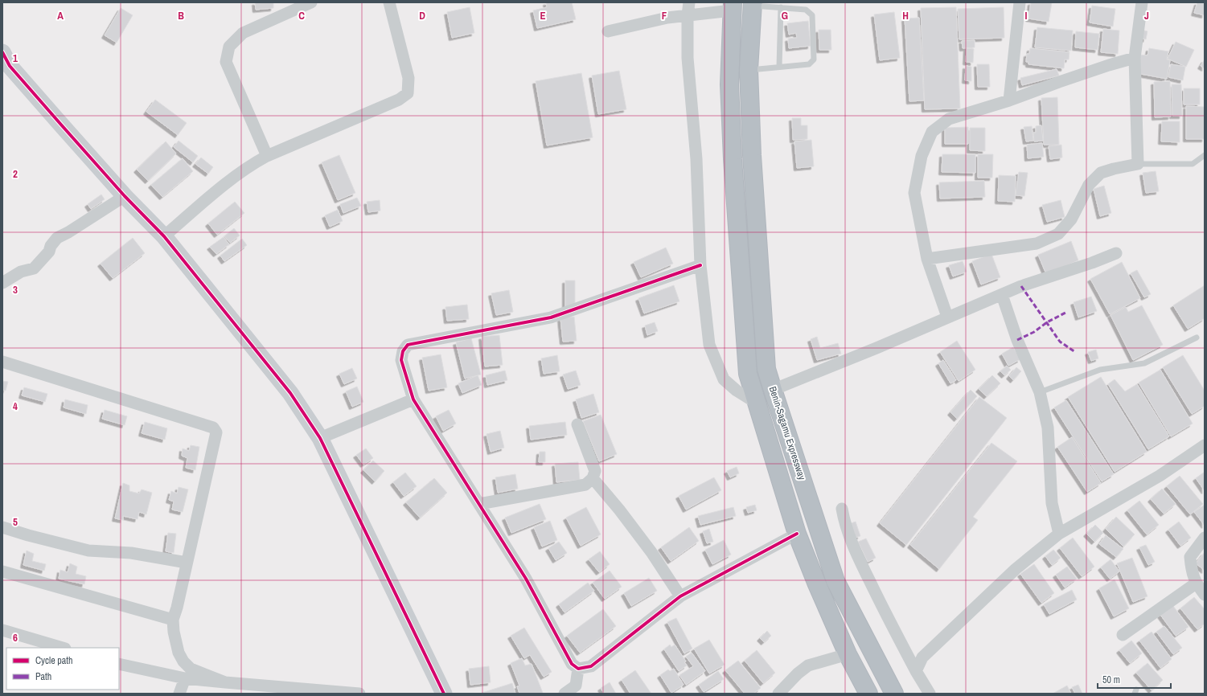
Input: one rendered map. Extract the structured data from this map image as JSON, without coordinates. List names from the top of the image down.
{
  "streets": {
    "highway": ["Benin-Sagamu Expressway"]
  },
  "legend": ["Cycle path", "Path"],
  "scale_bar": "50 m",
  "grid": {
    "columns": [
      "A",
      "B",
      "C",
      "D",
      "E",
      "F",
      "G",
      "H",
      "I",
      "J"
    ],
    "rows": [
      "1",
      "2",
      "3",
      "4",
      "5",
      "6"
    ]
  }
}
